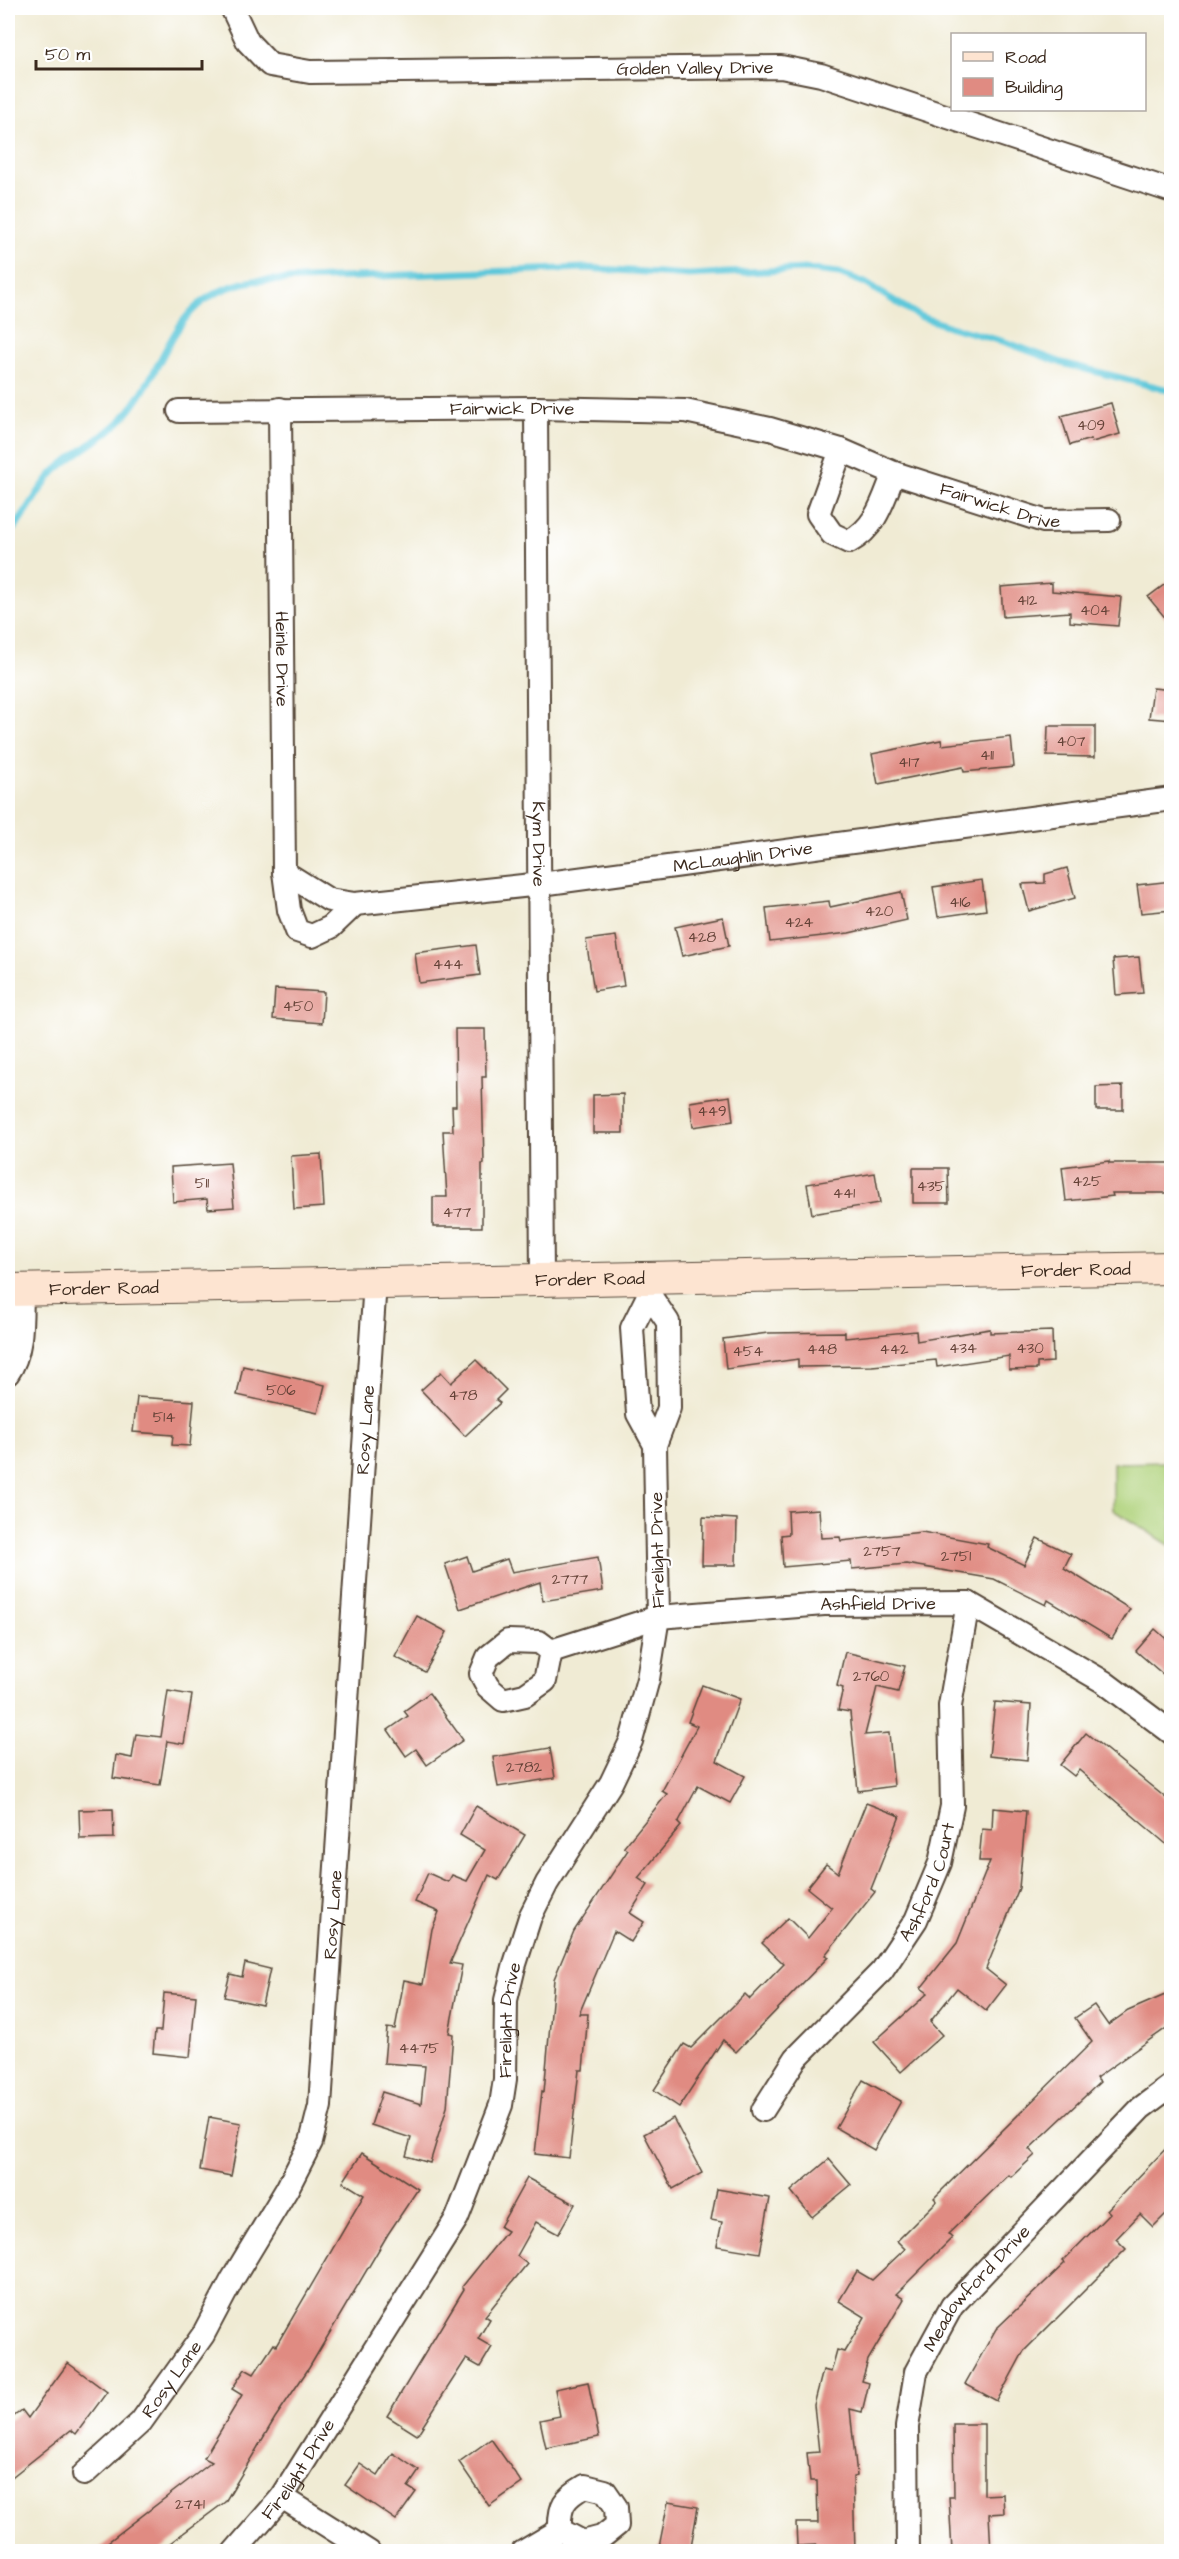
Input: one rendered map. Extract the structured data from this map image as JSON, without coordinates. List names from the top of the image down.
{
  "streets": {
    "main road": ["Forder Road"],
    "street": [
      "Golden Valley Drive",
      "Fairwick Drive",
      "Heinle Drive",
      "Kym Drive",
      "McLaughlin Drive",
      "Rosy Lane",
      "Firelight Drive",
      "Ashfield Drive",
      "Ashford Court",
      "Meadowford Drive"
    ]
  },
  "crossings": [
    ["Fairwick Drive", "Heinle Drive"],
    ["Fairwick Drive", "Kym Drive"],
    ["Heinle Drive", "McLaughlin Drive"],
    ["Kym Drive", "McLaughlin Drive"],
    ["Kym Drive", "Forder Road"],
    ["Forder Road", "Rosy Lane"],
    ["Forder Road", "Firelight Drive"],
    ["Firelight Drive", "Ashfield Drive"],
    ["Ashfield Drive", "Ashford Court"]
  ],
  "house_numbers": [
    "409",
    "412",
    "404",
    "407",
    "411",
    "417",
    "416",
    "420",
    "424",
    "428",
    "444",
    "450",
    "449",
    "425",
    "511",
    "435",
    "441",
    "477",
    "434",
    "430",
    "448",
    "442",
    "454",
    "506",
    "478",
    "514",
    "2757",
    "2751",
    "2777",
    "2760",
    "2782",
    "4475",
    "2741"
  ],
  "legend": ["Road", "Building"],
  "scale_bar": "50 m"
}
